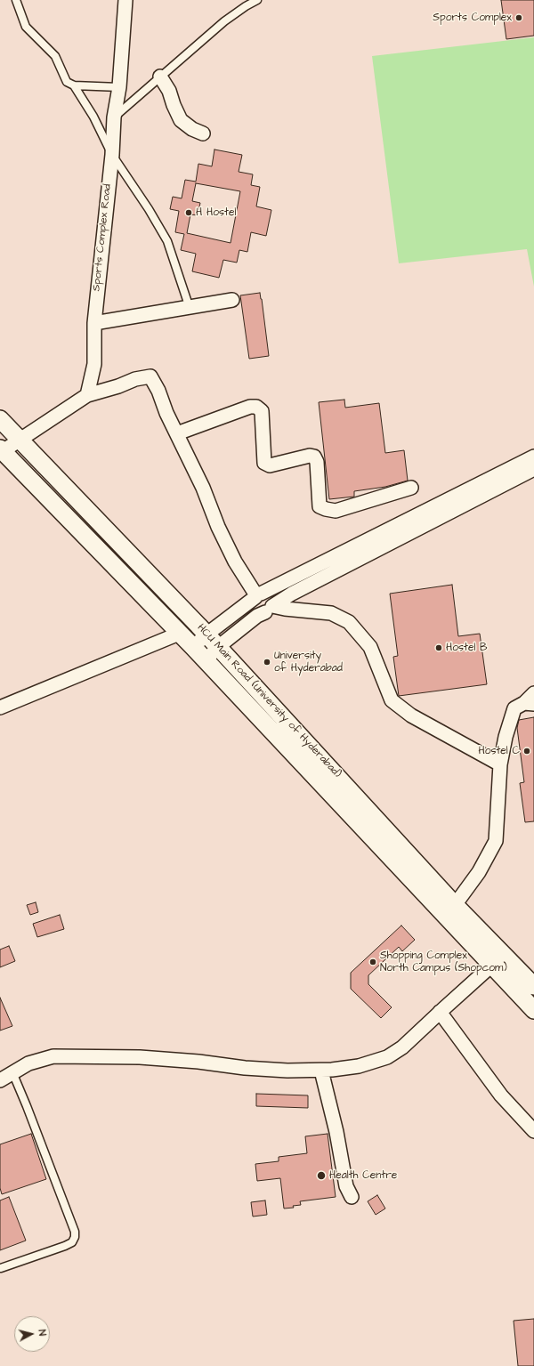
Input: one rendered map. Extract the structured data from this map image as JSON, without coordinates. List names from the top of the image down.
{
  "streets": {
    "street": ["Sports Complex Road", "HCU Main Road (University of Hyderabad)"]
  },
  "places": [
    "Sports Complex",
    "H Hostel",
    "Hostel B",
    "University of Hyderabad",
    "Hostel C",
    "Shopping Complex North Campus (Shopcom)",
    "Health Centre"
  ],
  "north": "right"
}
